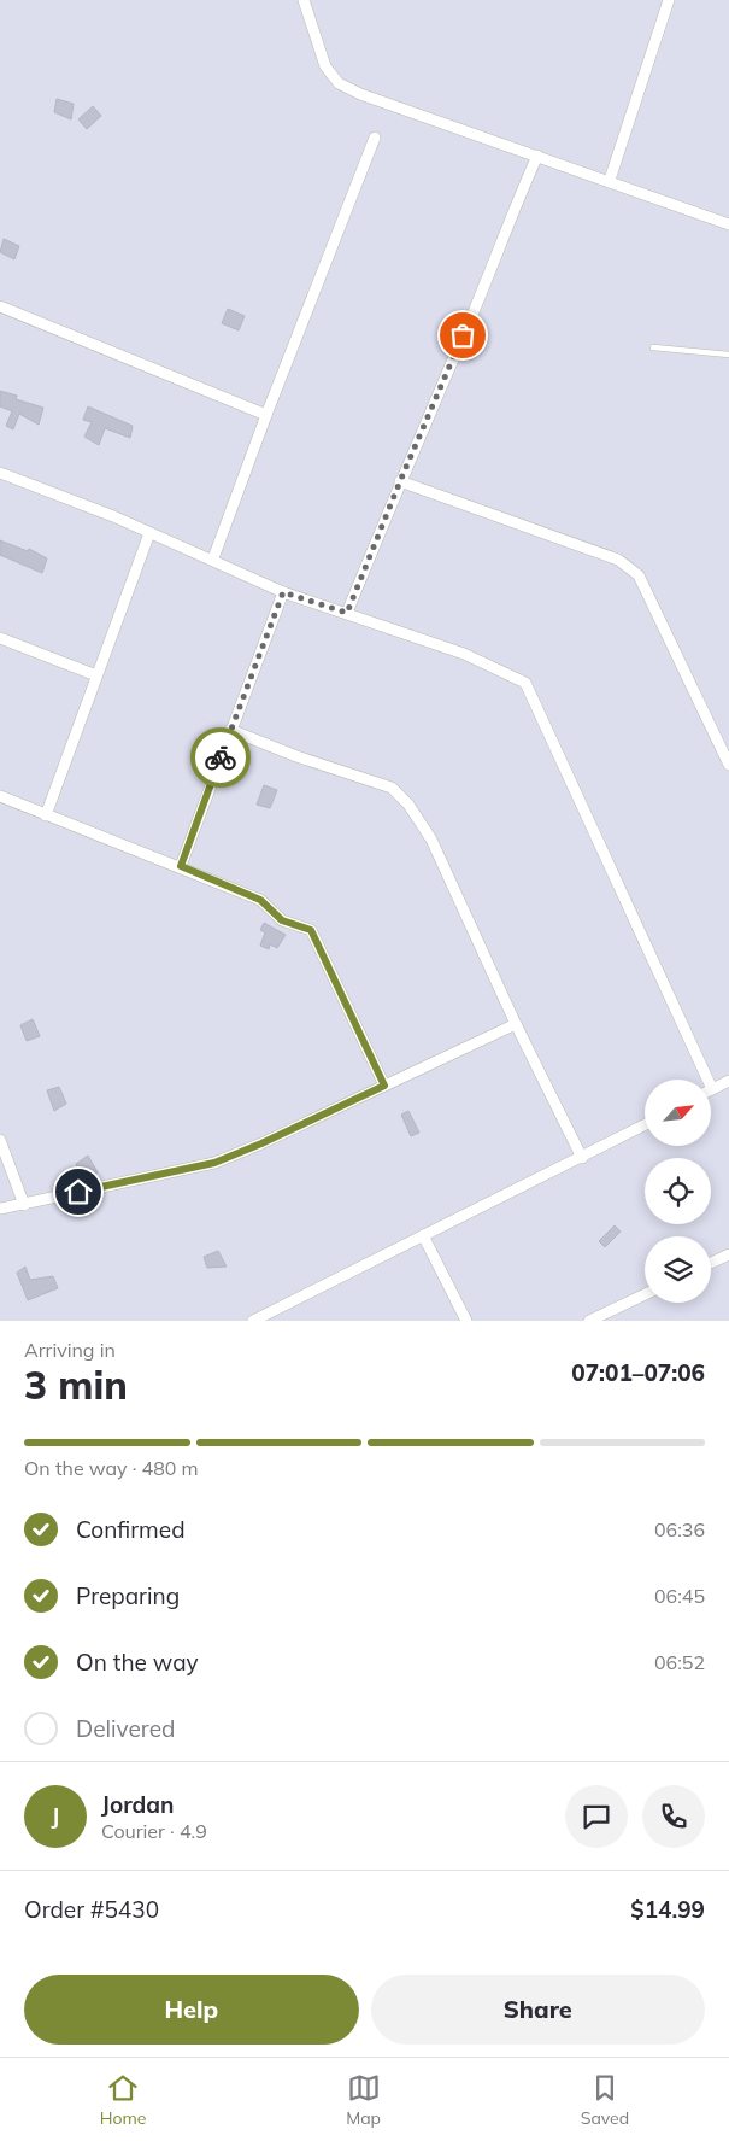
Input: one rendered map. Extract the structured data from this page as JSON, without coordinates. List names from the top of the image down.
{
  "north": "top right",
  "page": {
    "heading": ["3 min", "Arriving in", "07:01–07:06"],
    "panel": [
      "Jordan",
      "Courier · 4.9",
      "Order #5430",
      "$14.99"
    ],
    "bar": "On the way · 480 m",
    "list": [
      ["Confirmed", "06:36"],
      ["Preparing", "06:45"],
      ["On the way", "06:52"],
      "Delivered"
    ],
    "round": "J",
    "buttons": ["Help", "Share"],
    "tabs": ["Home", "Map", "Saved"]
  }
}
